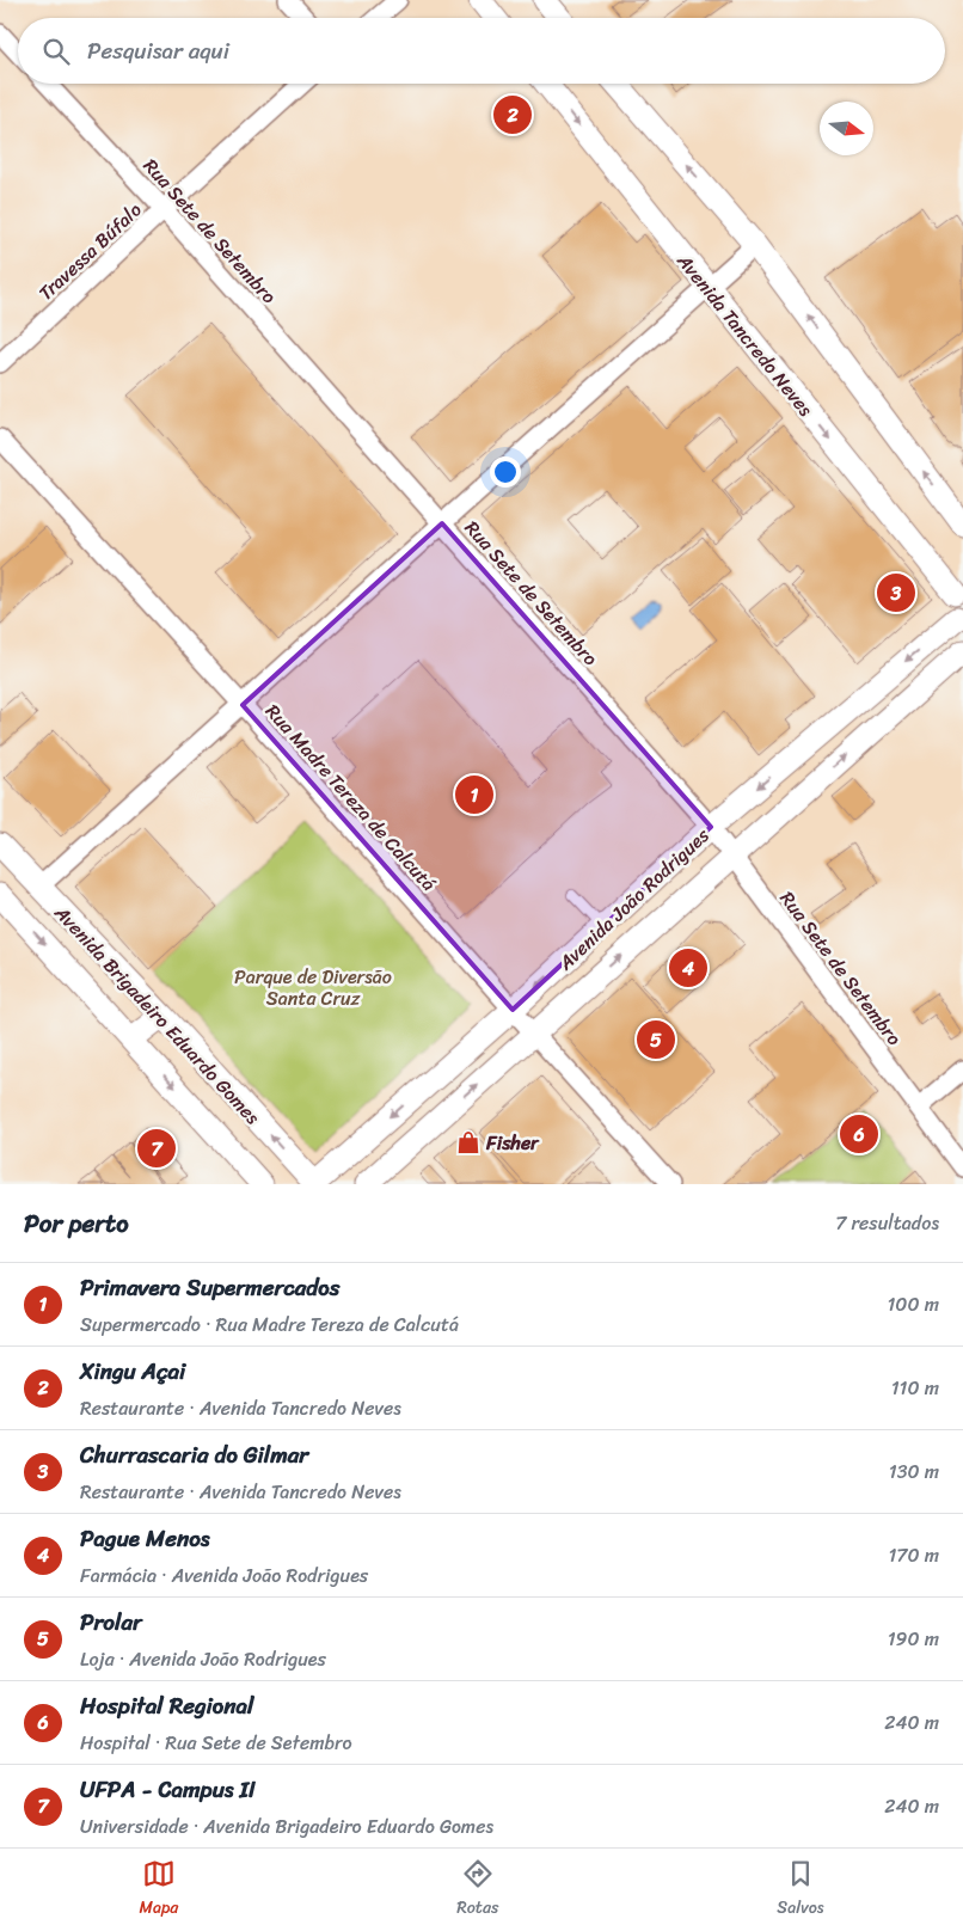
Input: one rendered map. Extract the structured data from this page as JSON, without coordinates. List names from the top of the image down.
{
  "streets": {
    "street": [
      "Rua Sete de Setembro",
      "Travessa Búfalo",
      "Avenida Tancredo Neves",
      "Rua Madre Tereza de Calcutá",
      "Avenida João Rodrigues",
      "Avenida Brigadeiro Eduardo Gomes"
    ]
  },
  "crossings": [
    ["Rua Sete de Setembro", "Travessa Búfalo"],
    ["Rua Sete de Setembro", "Avenida João Rodrigues"],
    ["Rua Madre Tereza de Calcutá", "Avenida João Rodrigues"],
    ["Avenida João Rodrigues", "Avenida Brigadeiro Eduardo Gomes"]
  ],
  "parks": ["Parque de Diversão Santa Cruz"],
  "places": {
    "shop": ["Fisher"]
  },
  "north": "right",
  "page": {
    "search": "Pesquisar aqui",
    "pins": [
      "2",
      "3",
      "1",
      "4",
      "5",
      "6",
      "7"
    ],
    "heading": ["Por perto", "7 resultados"],
    "list": [
      {
        "mark": "1",
        "name": "Primavera Supermercados",
        "note": "Supermercado · Rua Madre Tereza de Calcutá",
        "value": "100 m"
      },
      {
        "mark": "2",
        "name": "Xingu Açai",
        "note": "Restaurante · Avenida Tancredo Neves",
        "value": "110 m"
      },
      {
        "mark": "3",
        "name": "Churrascaria do Gilmar",
        "note": "Restaurante · Avenida Tancredo Neves",
        "value": "130 m"
      },
      {
        "mark": "4",
        "name": "Pague Menos",
        "note": "Farmácia · Avenida João Rodrigues",
        "value": "170 m"
      },
      {
        "mark": "5",
        "name": "Prolar",
        "note": "Loja · Avenida João Rodrigues",
        "value": "190 m"
      },
      {
        "mark": "6",
        "name": "Hospital Regional",
        "note": "Hospital · Rua Sete de Setembro",
        "value": "240 m"
      },
      {
        "mark": "7",
        "name": "UFPA - Campus II",
        "note": "Universidade · Avenida Brigadeiro Eduardo Gomes",
        "value": "240 m"
      }
    ],
    "nav": ["Mapa", "Rotas", "Salvos"]
  }
}
